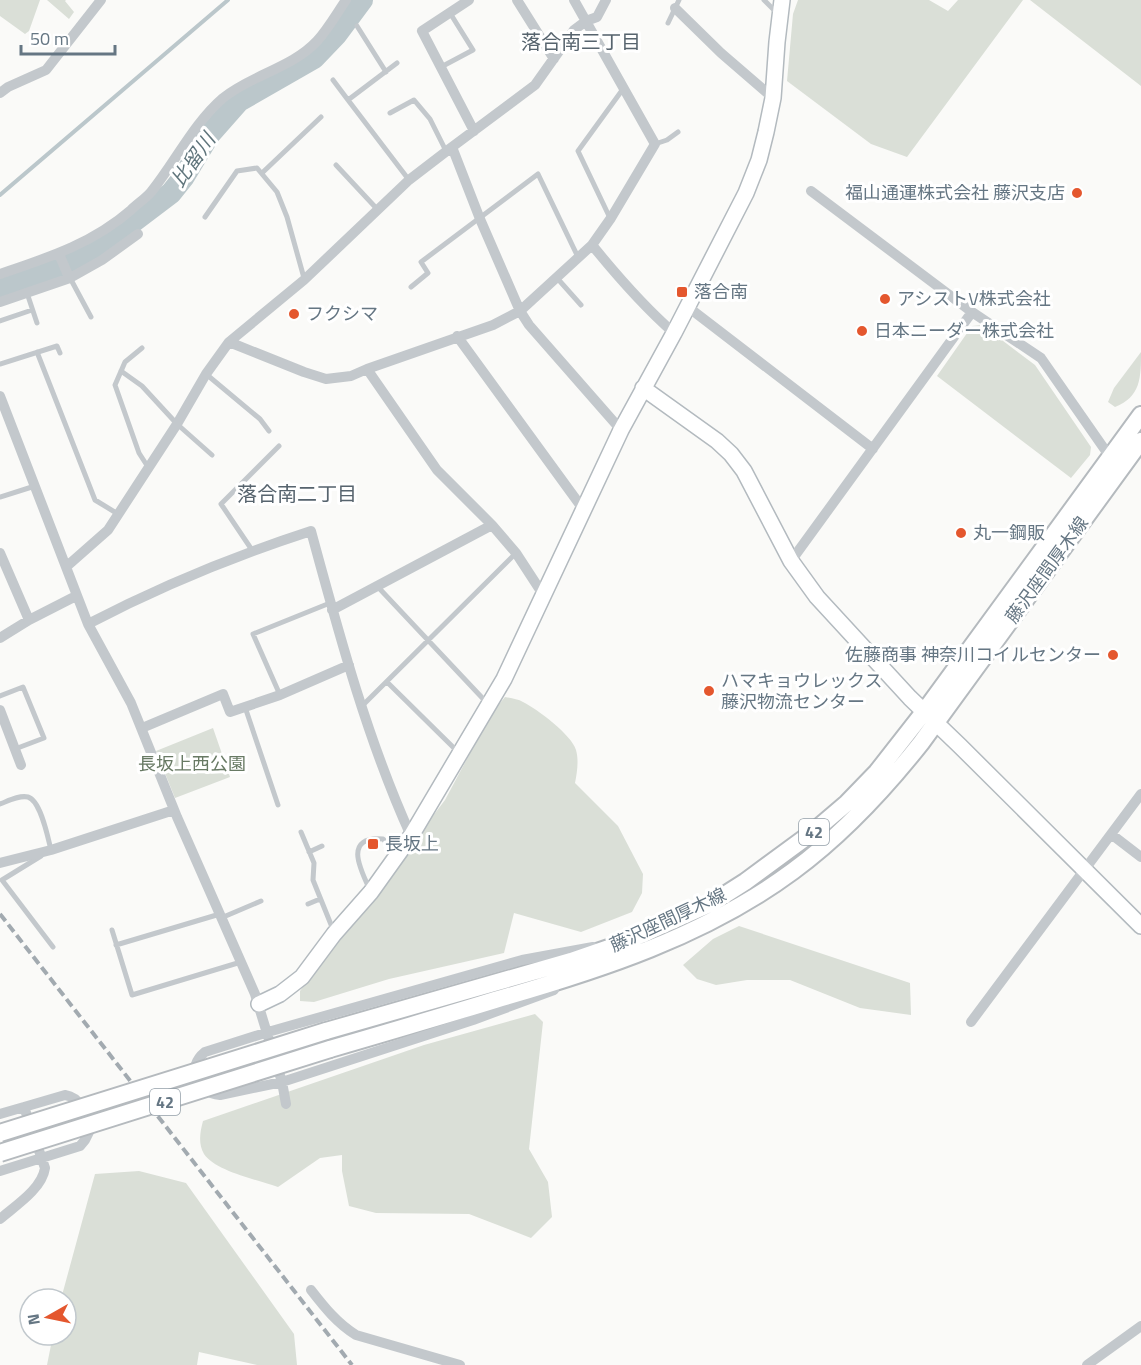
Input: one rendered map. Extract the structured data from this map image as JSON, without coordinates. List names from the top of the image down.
{
  "streets": {
    "main road": ["藤沢座間厚木線", "42"]
  },
  "districts": ["落合南三丁目", "落合南二丁目"],
  "water": ["比留川"],
  "parks": ["長坂上西公園"],
  "places": {
    "other": [
      "福山通運株式会社 藤沢支店",
      "アシストV株式会社",
      "フクシマ",
      "日本ニーダー株式会社",
      "丸一鋼販",
      "佐藤商事 神奈川コイルセンター",
      "ハマキョウレックス 藤沢物流センター"
    ],
    "transit": ["落合南", "長坂上"]
  },
  "scale_bar": "50 m",
  "north": "left"
}
